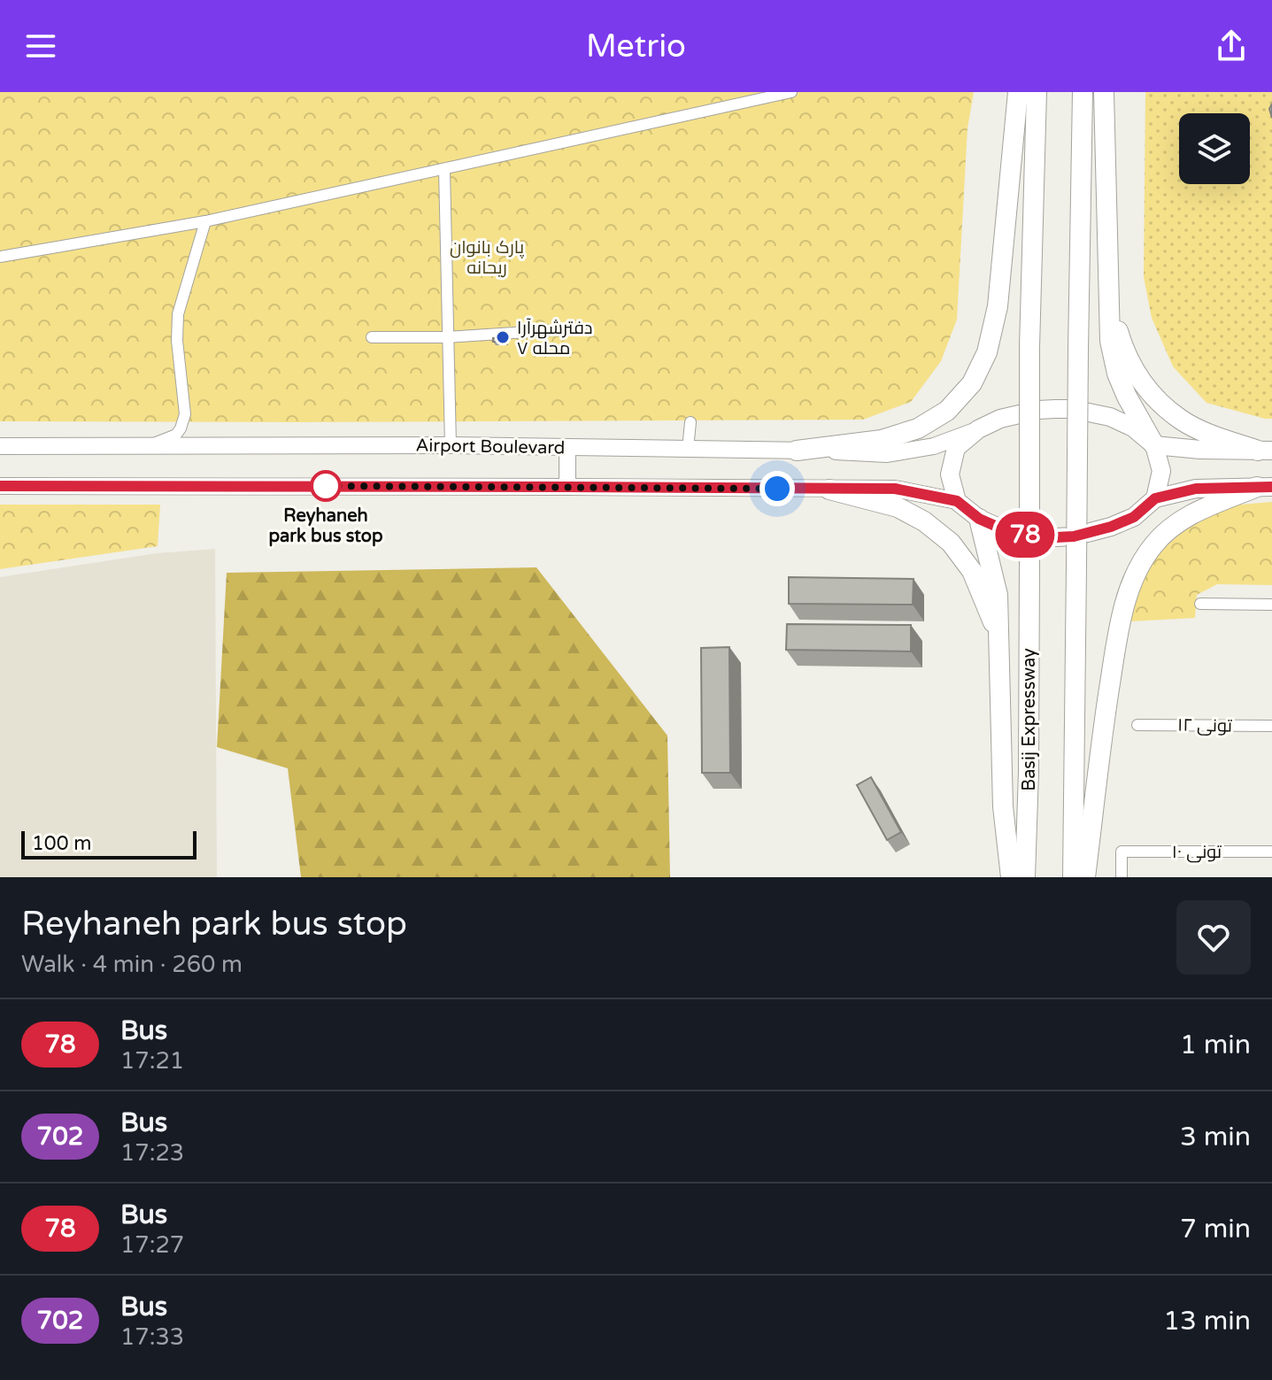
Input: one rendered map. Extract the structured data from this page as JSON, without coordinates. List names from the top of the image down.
{
  "streets": {
    "highway": ["Basij Expressway"],
    "main road": ["Airport Boulevard"],
    "street": ["تونی ۱۲", "تونی ۱۰"]
  },
  "parks": ["پارک بانوان ریحانه"],
  "places": ["دفترشهرآرا محله ۷", "Reyhaneh park bus stop"],
  "lines": ["bus line 78"],
  "scale_bar": "100 m",
  "page": {
    "header": "Metrio",
    "on_map": "78",
    "scale": "100 m",
    "heading": ["Reyhaneh park bus stop", "Walk · 4 min · 260 m"],
    "list": [
      {
        "mark": "78",
        "name": "Bus",
        "note": "17:21",
        "value": "1 min"
      },
      {
        "mark": "702",
        "name": "Bus",
        "note": "17:23",
        "value": "3 min"
      },
      {
        "mark": "78",
        "name": "Bus",
        "note": "17:27",
        "value": "7 min"
      },
      {
        "mark": "702",
        "name": "Bus",
        "note": "17:33",
        "value": "13 min"
      }
    ]
  }
}
